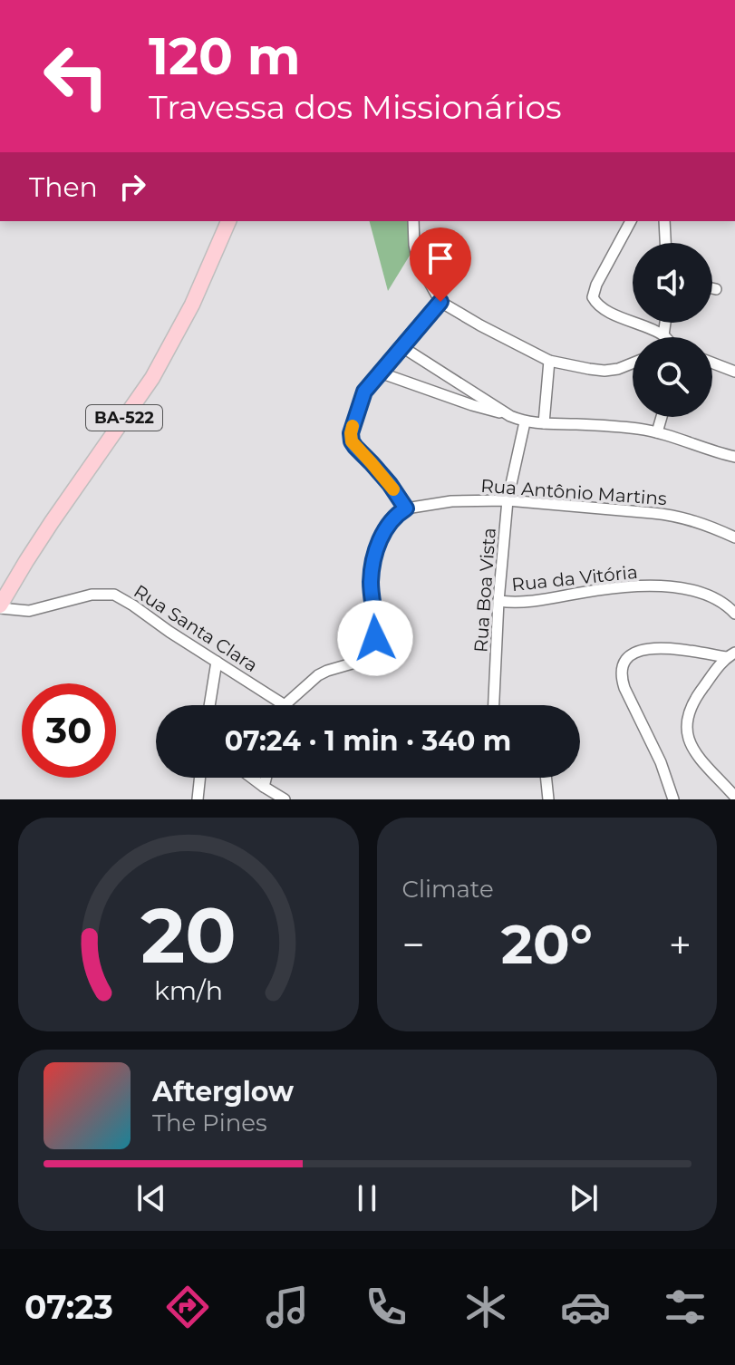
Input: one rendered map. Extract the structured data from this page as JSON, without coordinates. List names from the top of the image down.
{
  "streets": {
    "main road": ["BA-522"],
    "street": [
      "Rua Antônio Martins",
      "Rua da Vitória",
      "Rua Boa Vista",
      "Rua Santa Clara"
    ]
  },
  "crossings": [
    ["BA-522", "Rua Santa Clara"],
    ["Rua Antônio Martins", "Rua Boa Vista"],
    ["Rua da Vitória", "Rua Boa Vista"]
  ],
  "page": {
    "turn": ["120 m", "Travessa dos Missionários"],
    "then": "Then",
    "limit": "30",
    "trip": "07:24 · 1 min · 340 m",
    "tile": "Climate",
    "heat": ["−", "20°", "+"],
    "song": ["Afterglow", "The Pines"],
    "tabs": "07:23",
    "gauge": ["20", "km/h"]
  }
}
